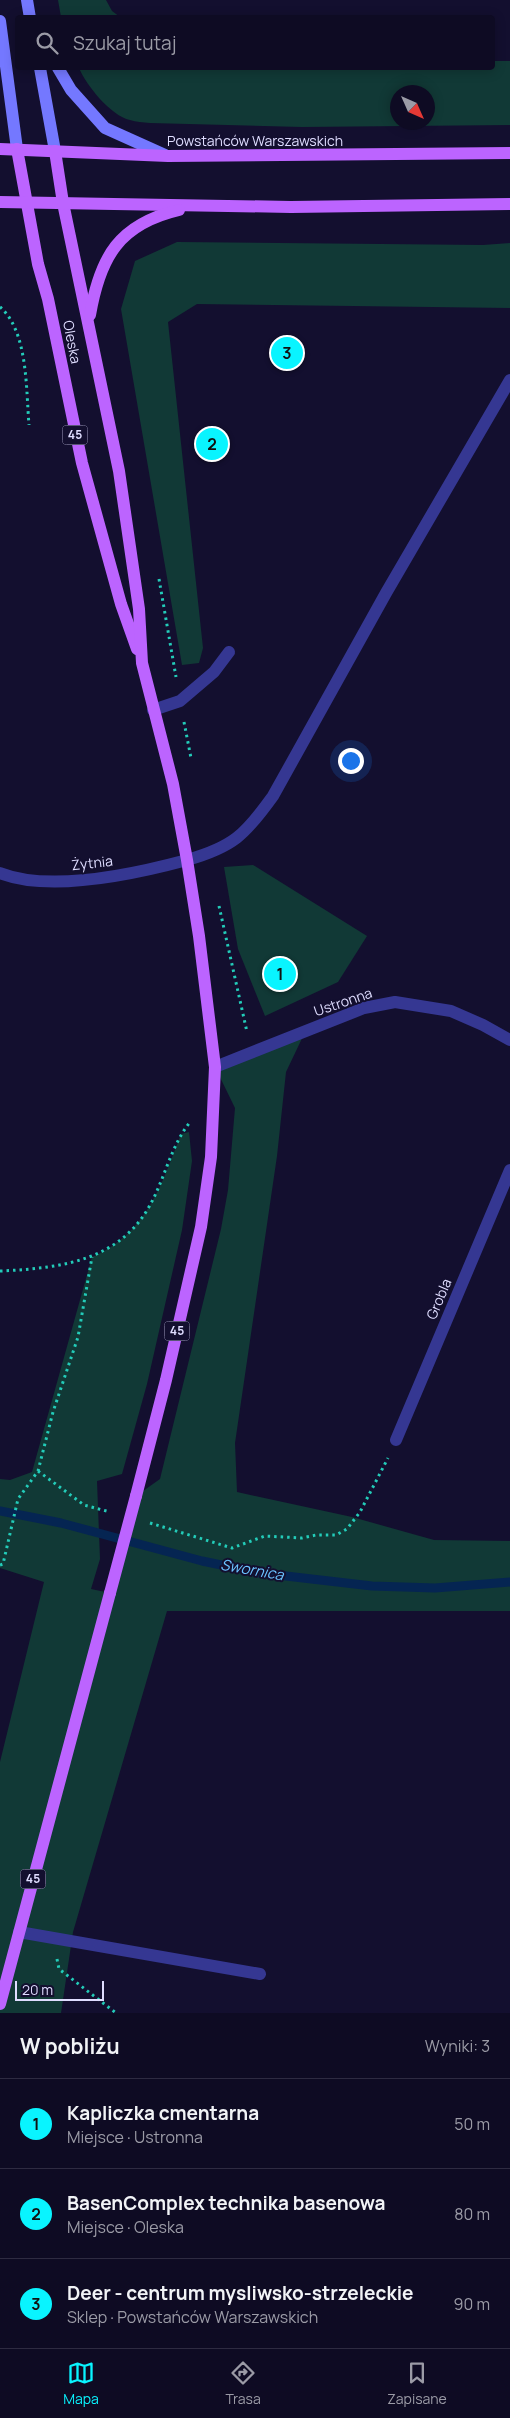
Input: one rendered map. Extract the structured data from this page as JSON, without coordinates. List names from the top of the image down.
{
  "streets": {
    "main road": ["Powstańców Warszawskich", "Oleska", "45"],
    "street": ["Żytnia", "Ustronna", "Grobla"]
  },
  "crossings": [
    ["Powstańców Warszawskich", "Oleska"],
    ["Oleska", "45"],
    ["45", "Żytnia"],
    ["45", "Ustronna"]
  ],
  "water": ["Swornica"],
  "scale_bar": "20 m",
  "north": "bottom right",
  "page": {
    "search": "Szukaj tutaj",
    "pins": ["3", "2", "1"],
    "scale": "20 m",
    "heading": ["W pobliżu", "Wyniki: 3"],
    "list": [
      {
        "mark": "1",
        "name": "Kapliczka cmentarna",
        "note": "Miejsce · Ustronna",
        "value": "50 m"
      },
      {
        "mark": "2",
        "name": "BasenComplex technika basenowa",
        "note": "Miejsce · Oleska",
        "value": "80 m"
      },
      {
        "mark": "3",
        "name": "Deer - centrum mysliwsko-strzeleckie",
        "note": "Sklep · Powstańców Warszawskich",
        "value": "90 m"
      }
    ],
    "nav": ["Mapa", "Trasa", "Zapisane"]
  }
}
